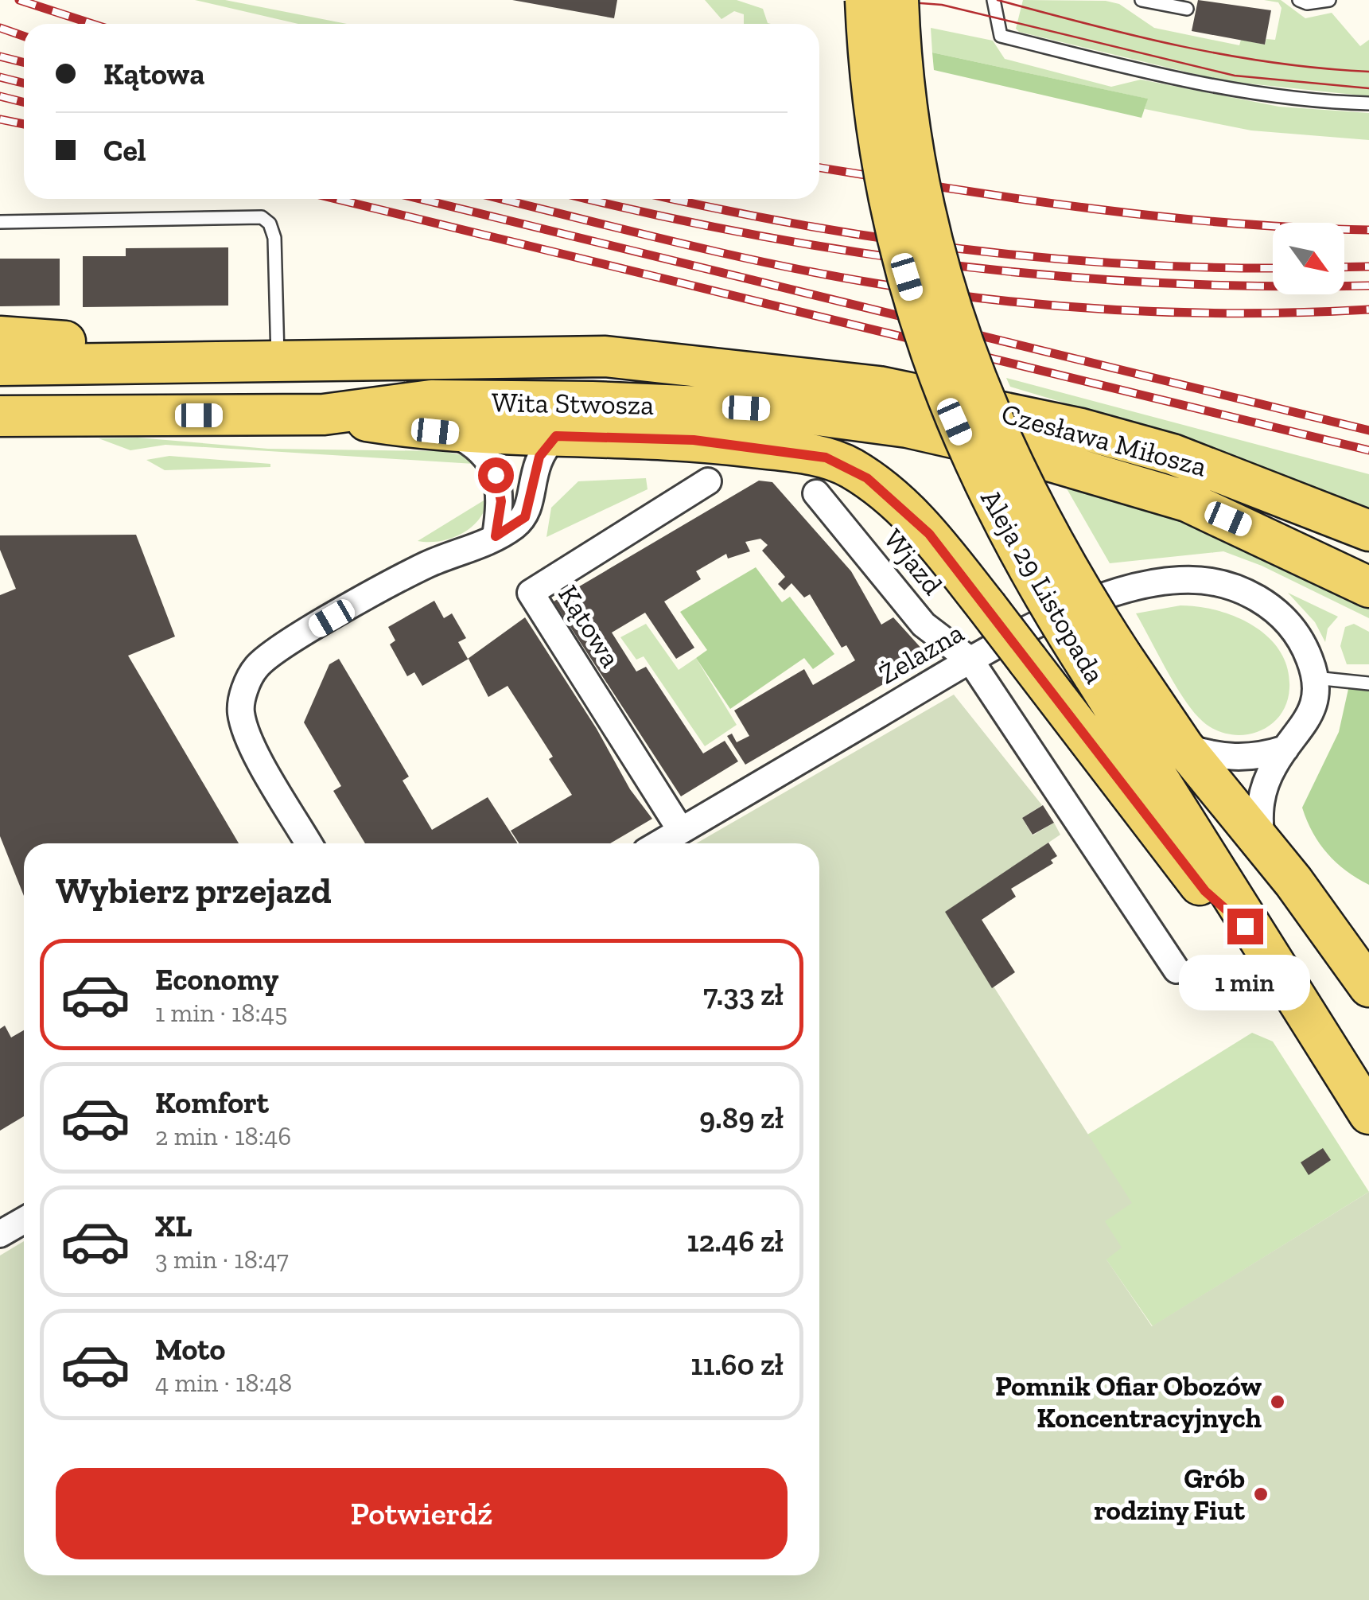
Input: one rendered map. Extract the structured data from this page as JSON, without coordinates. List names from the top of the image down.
{
  "streets": {
    "main road": ["Wita Stwosza", "Czesława Miłosza", "Aleja 29 Listopada"],
    "street": ["Wjazd", "Kątowa", "Żelazna"]
  },
  "crossings": [
    ["Wita Stwosza", "Czesława Miłosza"],
    ["Wjazd", "Żelazna"],
    ["Kątowa", "Żelazna"]
  ],
  "places": ["Pomnik Ofiar Obozów Koncentracyjnych", "Grób rodziny Fiut"],
  "north": "bottom right",
  "page": {
    "banner": ["Kątowa", "Cel"],
    "heading": "Wybierz przejazd",
    "list": [
      {
        "name": "Economy",
        "note": "1 min · 18:45",
        "value": "7.33 zł"
      },
      {
        "name": "Komfort",
        "note": "2 min · 18:46",
        "value": "9.89 zł"
      },
      {
        "name": "XL",
        "note": "3 min · 18:47",
        "value": "12.46 zł"
      },
      {
        "name": "Moto",
        "note": "4 min · 18:48",
        "value": "11.60 zł"
      }
    ],
    "bubble": "1 min",
    "buttons": "Potwierdź"
  }
}
